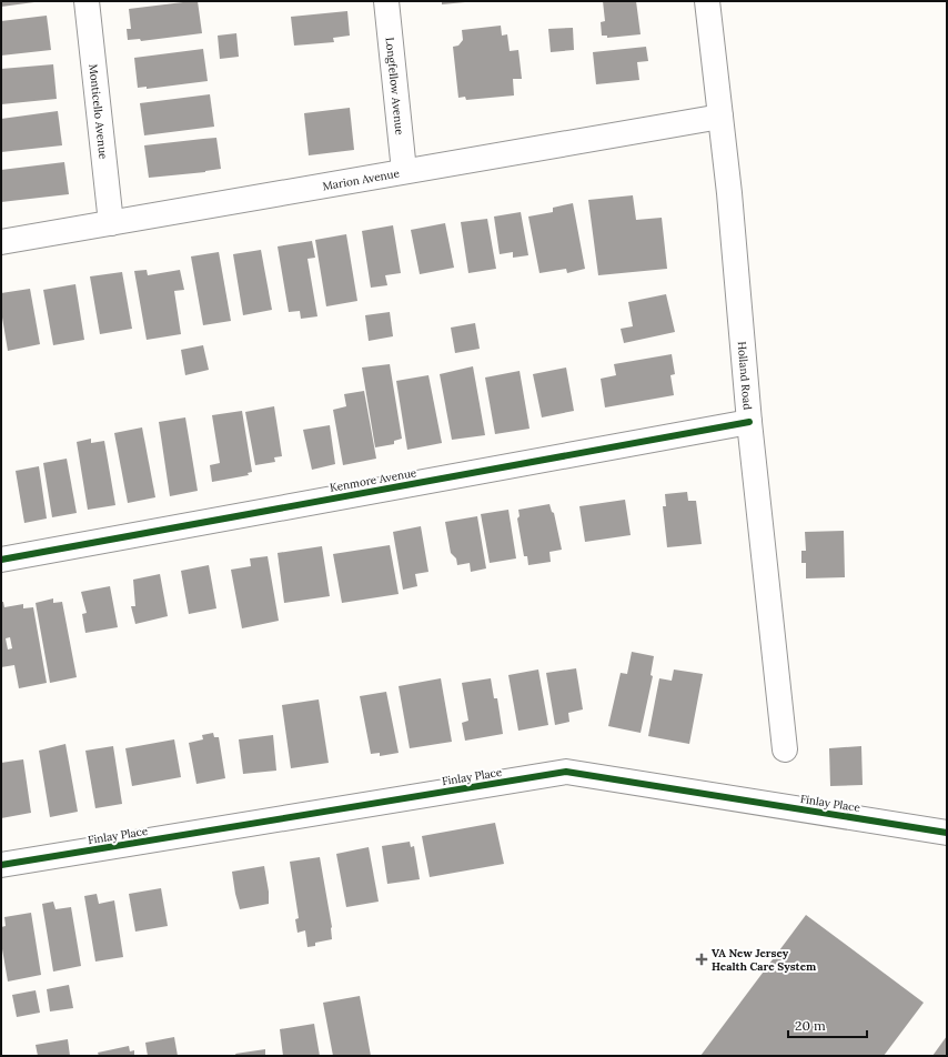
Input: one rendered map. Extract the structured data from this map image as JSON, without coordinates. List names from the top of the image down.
{
  "streets": {
    "street": [
      "Longfellow Avenue",
      "Monticello Avenue",
      "Marion Avenue",
      "Holland Road",
      "Kenmore Avenue",
      "Finlay Place"
    ]
  },
  "crossings": [
    ["Longfellow Avenue", "Marion Avenue"],
    ["Monticello Avenue", "Marion Avenue"],
    ["Marion Avenue", "Holland Road"],
    ["Holland Road", "Kenmore Avenue"]
  ],
  "places": {
    "health": ["VA New Jersey Health Care System"]
  },
  "scale_bar": "20 m"
}
